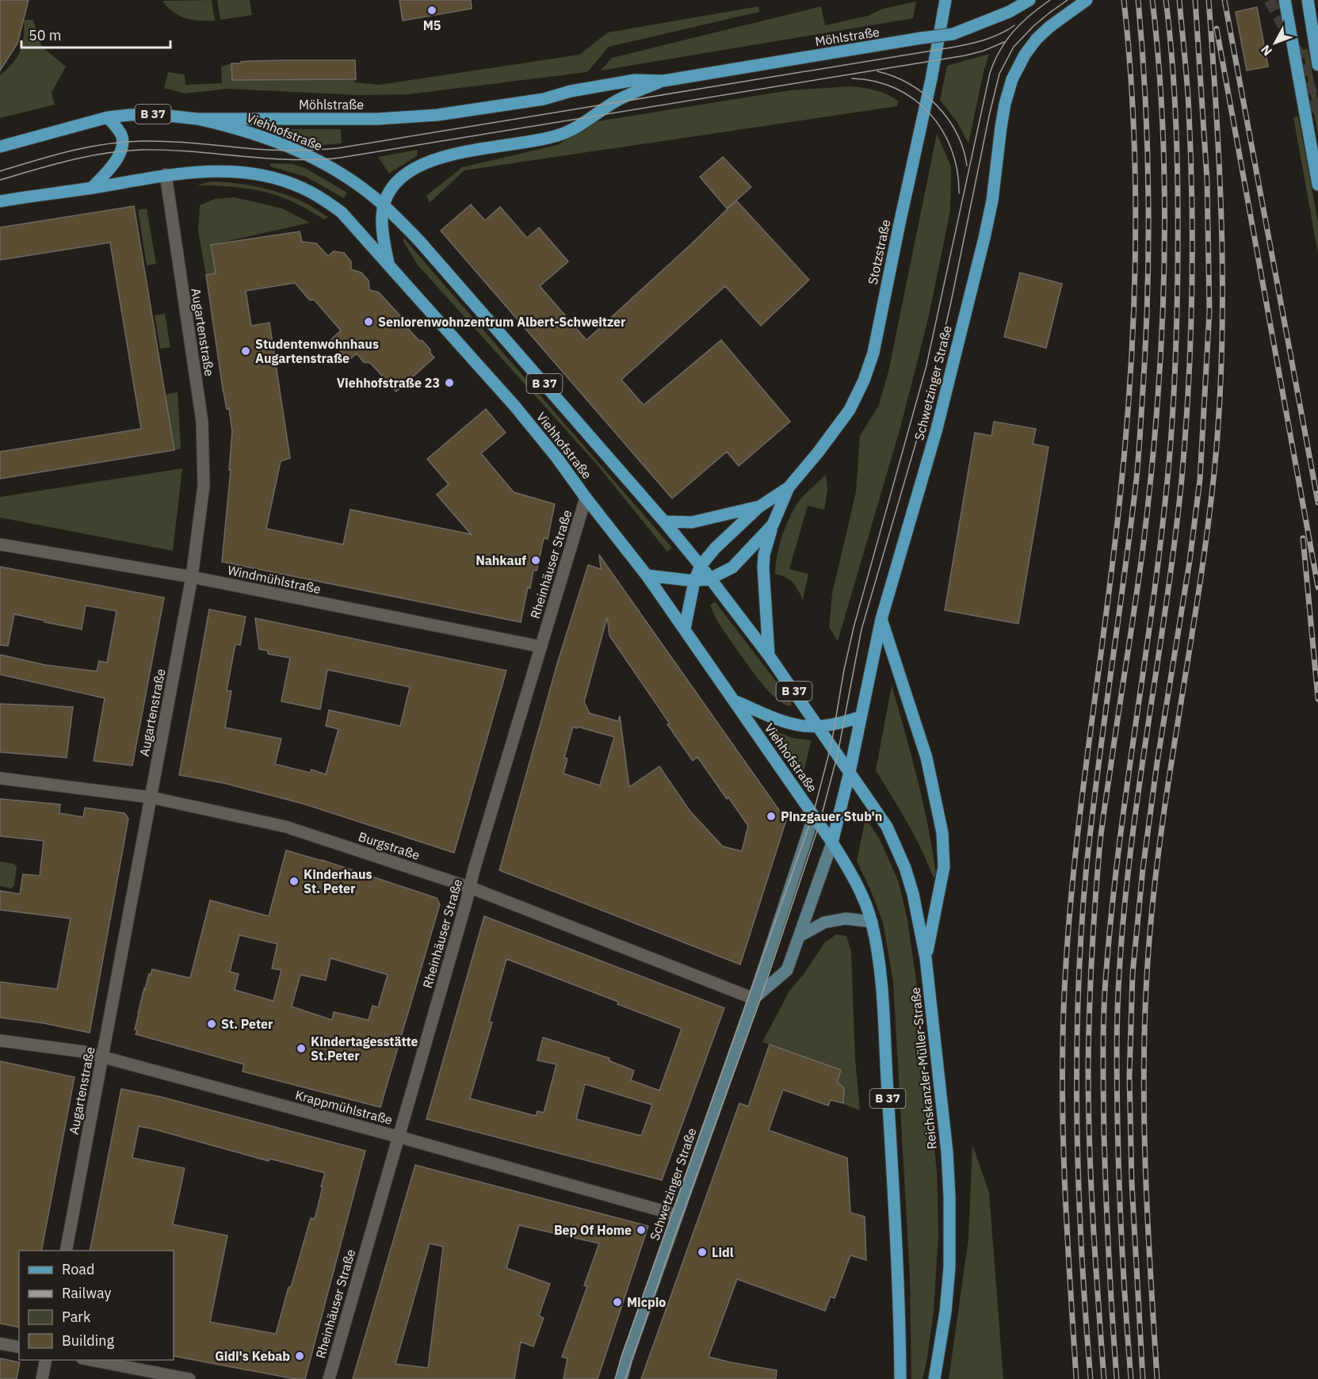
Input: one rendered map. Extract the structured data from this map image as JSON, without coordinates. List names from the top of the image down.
{
  "streets": {
    "main road": [
      "Möhlstraße",
      "B 37",
      "Viehhofstraße",
      "Stotzstraße",
      "Schwetzinger Straße",
      "Reichskanzler-Müller-Straße"
    ],
    "street": [
      "Augartenstraße",
      "Rheinhäuser Straße",
      "Windmühlstraße",
      "Burgstraße",
      "Krappmühlstraße"
    ]
  },
  "crossings": [
    ["Möhlstraße", "Viehhofstraße"],
    ["B 37", "Viehhofstraße"],
    ["B 37", "Augartenstraße"],
    ["B 37", "Schwetzinger Straße"],
    ["Viehhofstraße", "Stotzstraße"],
    ["Viehhofstraße", "Augartenstraße"],
    ["Viehhofstraße", "Schwetzinger Straße"],
    ["Viehhofstraße", "Rheinhäuser Straße"],
    ["Viehhofstraße", "Reichskanzler-Müller-Straße"],
    ["Augartenstraße", "Windmühlstraße"],
    ["Augartenstraße", "Burgstraße"],
    ["Augartenstraße", "Krappmühlstraße"],
    ["Schwetzinger Straße", "Burgstraße"],
    ["Schwetzinger Straße", "Reichskanzler-Müller-Straße"],
    ["Schwetzinger Straße", "Krappmühlstraße"],
    ["Rheinhäuser Straße", "Windmühlstraße"],
    ["Rheinhäuser Straße", "Burgstraße"],
    ["Rheinhäuser Straße", "Krappmühlstraße"]
  ],
  "places": [
    "M5",
    "Seniorenwohnzentrum Albert-Schweitzer",
    "Studentenwohnhaus Augartenstraße",
    "Viehhofstraße 23",
    "Nahkauf",
    "Pinzgauer Stub'n",
    "Kinderhaus St. Peter",
    "St. Peter",
    "Kindertagesstätte St.Peter",
    "Bep Of Home",
    "Lidl",
    "Micpio",
    "Gidi's Kebab"
  ],
  "legend": [
    "Road",
    "Railway",
    "Park",
    "Building"
  ],
  "scale_bar": "50 m",
  "north": "bottom left"
}
